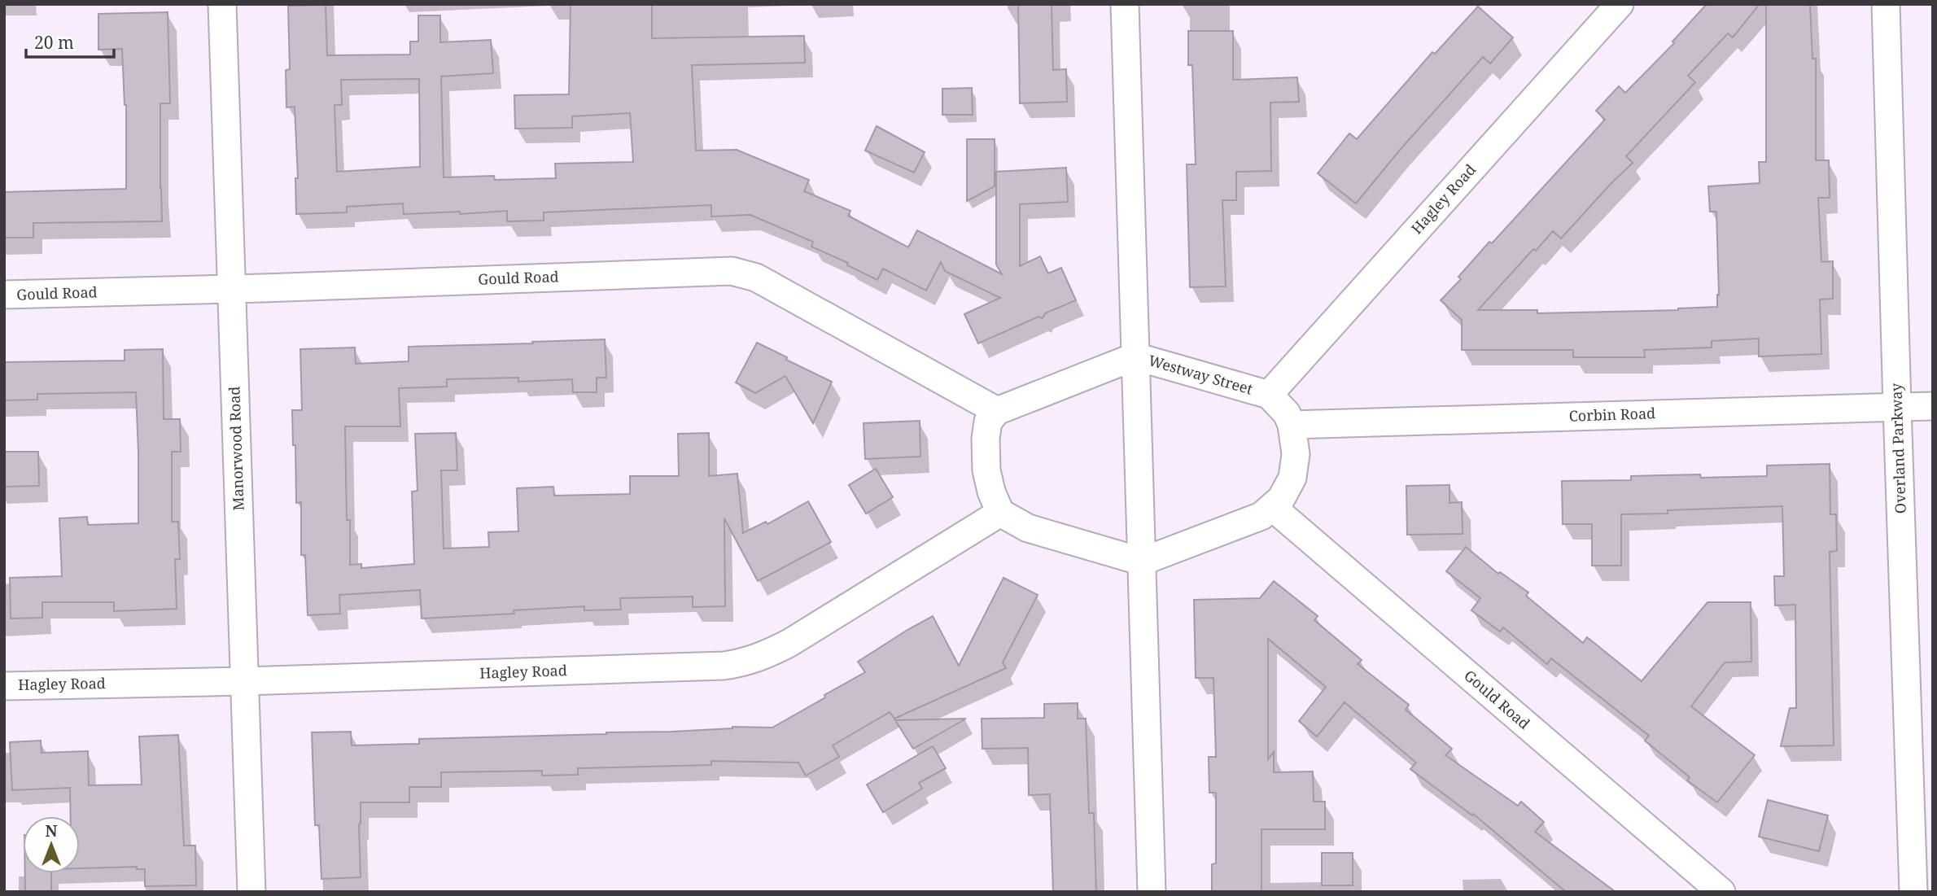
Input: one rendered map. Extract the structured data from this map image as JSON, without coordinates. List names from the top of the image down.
{
  "streets": {
    "street": [
      "Hagley Road",
      "Gould Road",
      "Westway Street",
      "Corbin Road",
      "Manorwood Road",
      "Overland Parkway"
    ]
  },
  "crossings": [
    ["Hagley Road", "Westway Street"],
    ["Hagley Road", "Manorwood Road"],
    ["Gould Road", "Westway Street"],
    ["Gould Road", "Manorwood Road"],
    ["Westway Street", "Corbin Road"],
    ["Corbin Road", "Overland Parkway"]
  ],
  "scale_bar": "20 m",
  "north": "top"
}
